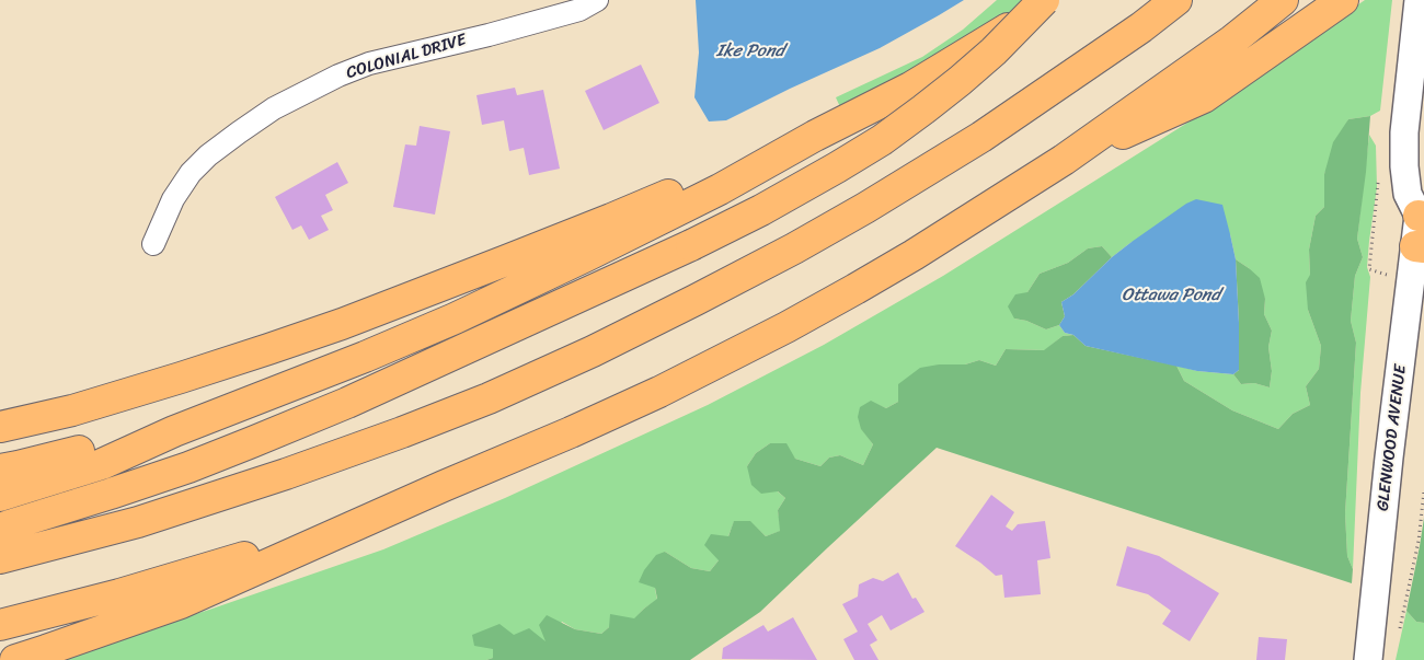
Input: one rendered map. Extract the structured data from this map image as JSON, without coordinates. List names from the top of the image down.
{
  "streets": {
    "street": ["COLONIAL DRIVE", "GLENWOOD AVENUE"]
  },
  "water": ["Ike Pond", "Ottawa Pond"]
}
